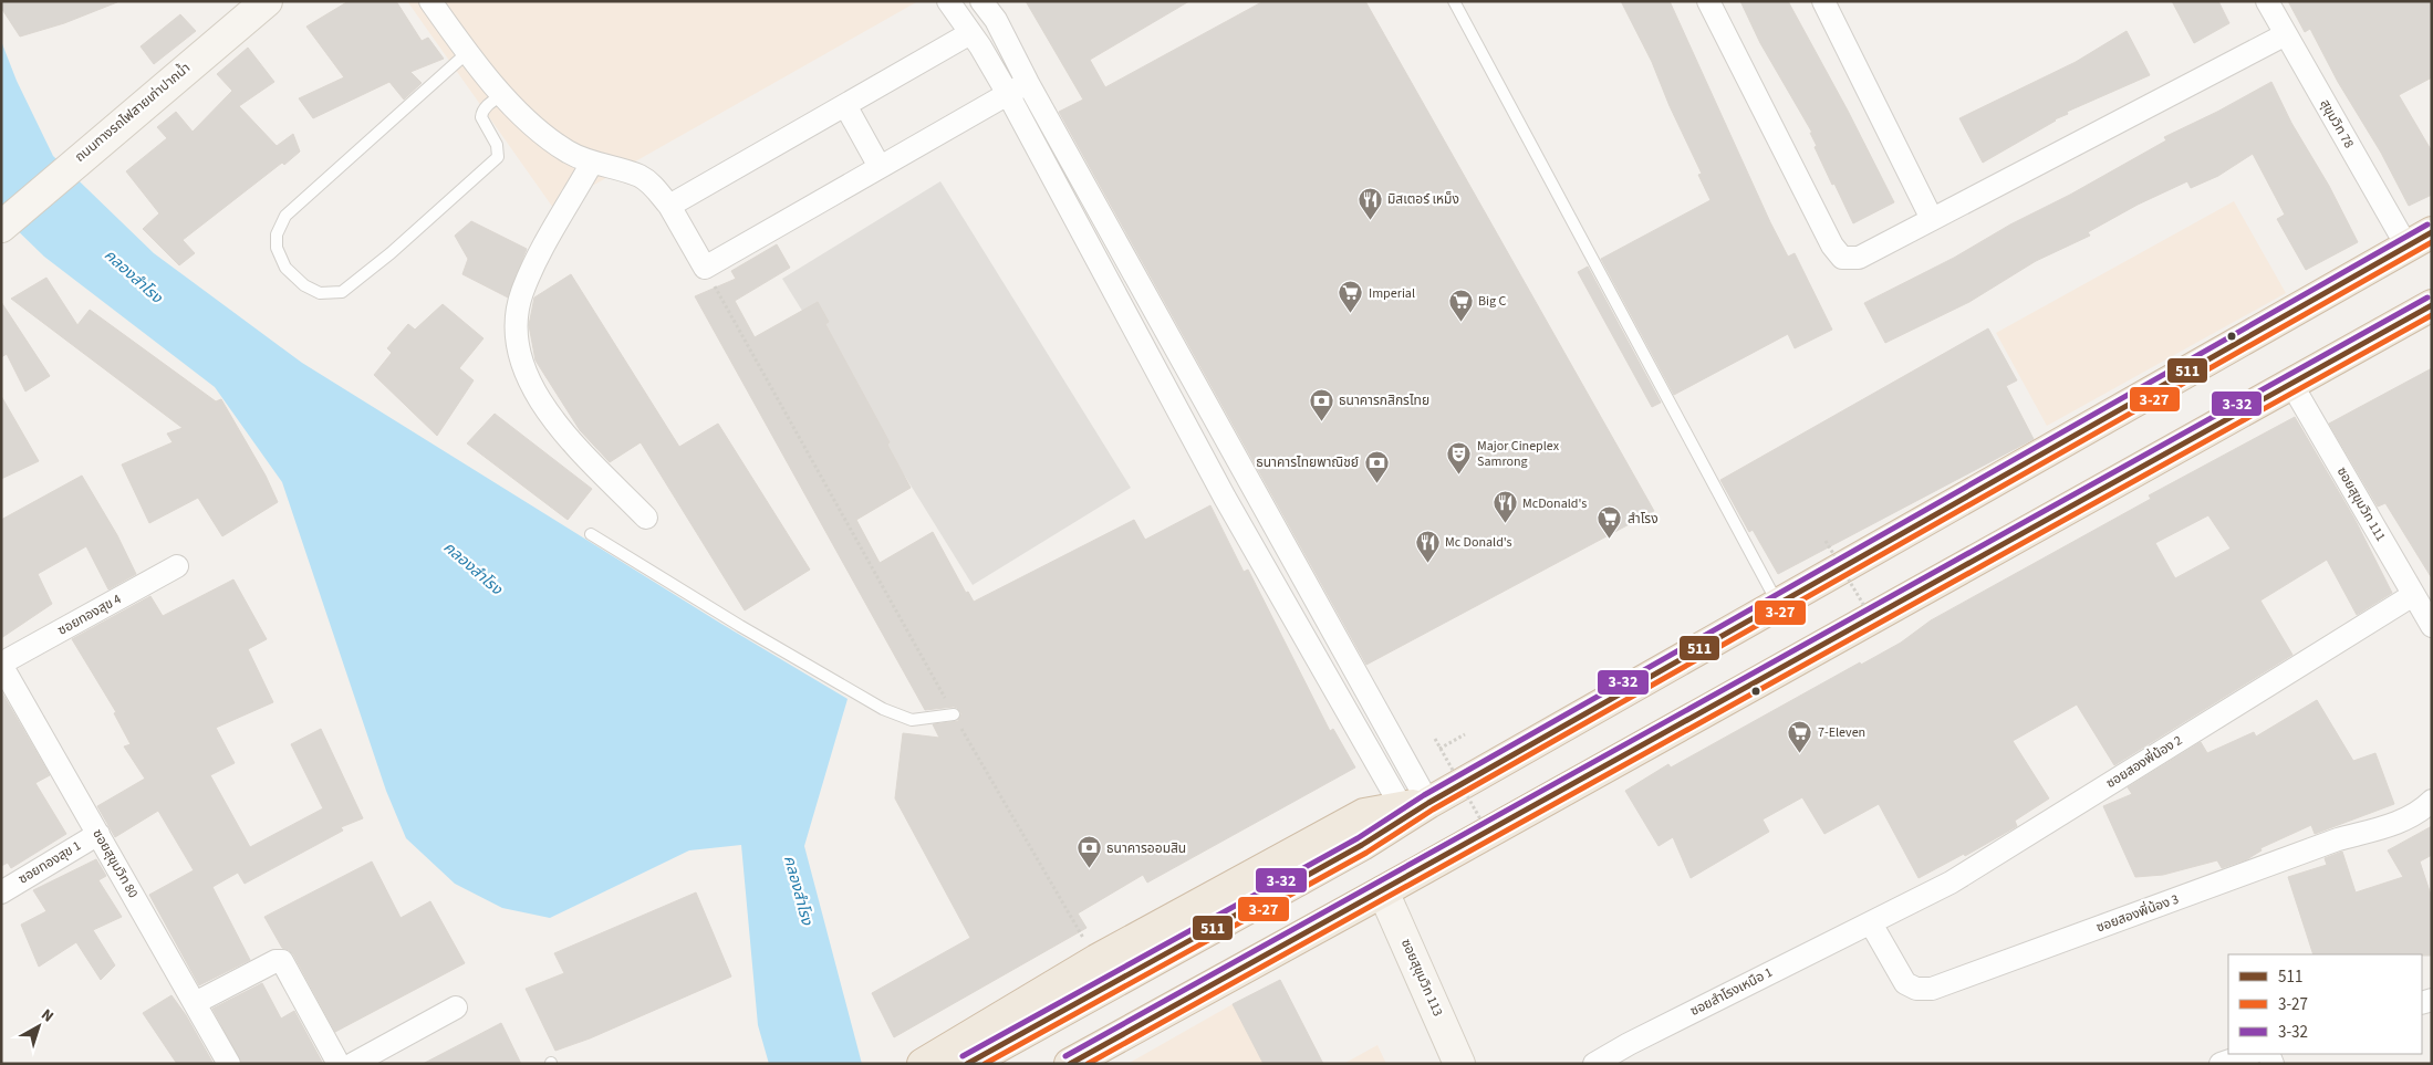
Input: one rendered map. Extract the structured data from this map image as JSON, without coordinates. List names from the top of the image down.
{
  "streets": {
    "main road": ["ถนนทางรถไฟสายเก่าปากน้ำ", "ซอยสุขุมวิท 113"],
    "street": [
      "สุขุมวิท 78",
      "ซอยสุขุมวิท 111",
      "ซอยทองสุข 4",
      "ซอยสองพี่น้อง 2",
      "ซอยทองสุข 1",
      "ซอยสุขุมวิท 80",
      "ซอยสองพี่น้อง 3",
      "ซอยสำโรงเหนือ 1"
    ]
  },
  "crossings": [
    ["ซอยสุขุมวิท 111", "ซอยสองพี่น้อง 2"],
    ["ซอยทองสุข 4", "ซอยสุขุมวิท 80"],
    ["ซอยสองพี่น้อง 2", "ซอยสองพี่น้อง 3"],
    ["ซอยสองพี่น้อง 2", "ซอยสำโรงเหนือ 1"],
    ["ซอยทองสุข 1", "ซอยสุขุมวิท 80"],
    ["ซอยสองพี่น้อง 3", "ซอยสำโรงเหนือ 1"]
  ],
  "water": ["คลองสำโรง"],
  "places": {
    "restaurant": ["มิสเตอร์ เหม็ง", "McDonald's", "Mc Donald's"],
    "supermarket": [
      "Imperial",
      "Big C",
      "สำโรง",
      "7-Eleven"
    ],
    "bank": ["ธนาคารกสิกรไทย", "ธนาคารไทยพาณิชย์", "ธนาคารออมสิน"],
    "theatre": ["Major Cineplex Samrong"]
  },
  "lines": ["transit line 3-32", "transit line 511", "transit line 3-27"],
  "legend": ["511", "3-27", "3-32"],
  "north": "top right"
}
